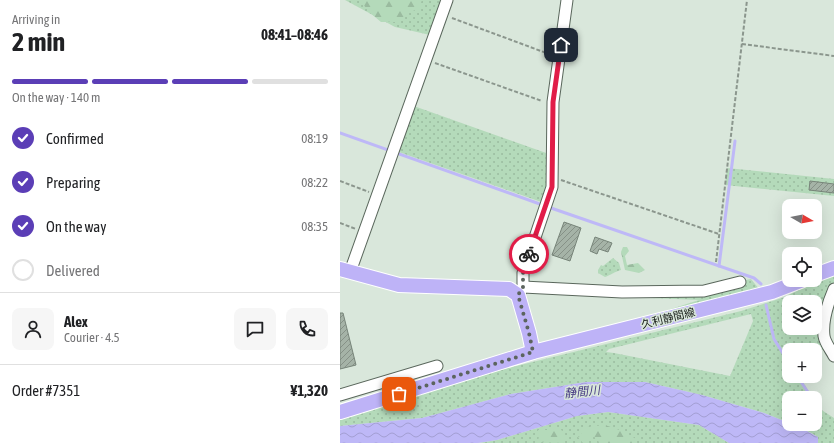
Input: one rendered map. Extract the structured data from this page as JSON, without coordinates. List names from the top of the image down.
{
  "streets": {
    "main road": ["久利静間線"]
  },
  "water": ["静間川"],
  "north": "right",
  "page": {
    "heading": ["2 min", "Arriving in", "08:41–08:46"],
    "panel": [
      "Alex",
      "Courier · 4.5",
      "Order #7351",
      "¥1,320"
    ],
    "bar": "On the way · 140 m",
    "list": [
      ["Confirmed", "08:19"],
      ["Preparing", "08:22"],
      ["On the way", "08:35"],
      "Delivered"
    ],
    "map_buttons": ["+", "−"]
  }
}
